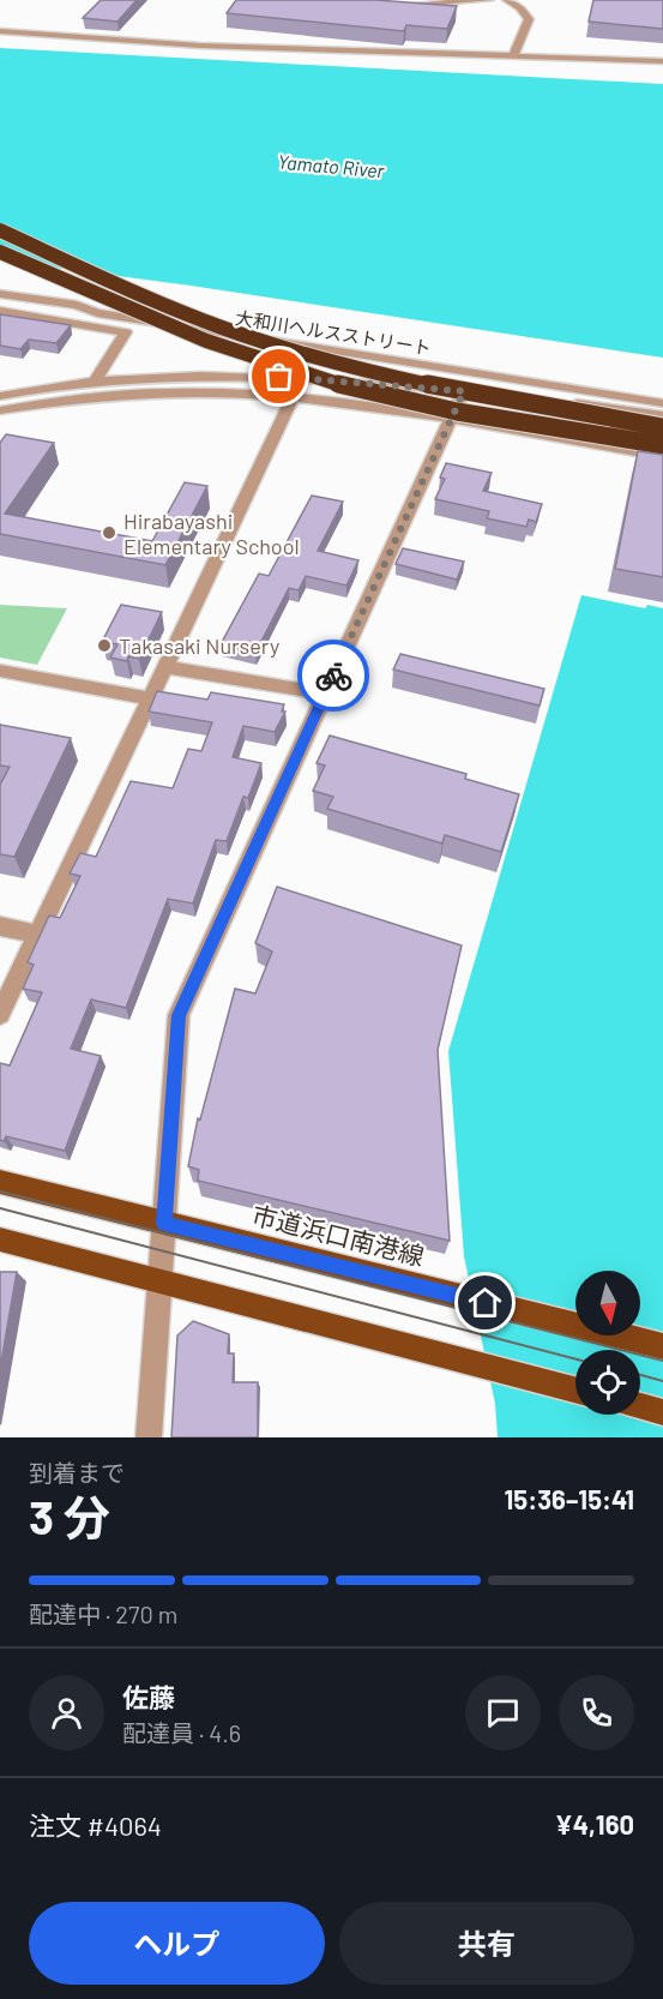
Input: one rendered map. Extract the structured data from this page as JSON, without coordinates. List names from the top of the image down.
{
  "streets": {
    "main road": ["市道浜口南港線"],
    "street": ["大和川ヘルスストリート"]
  },
  "water": ["Yamato River"],
  "places": ["Hirabayashi Elementary School", "Takasaki Nursery"],
  "north": "bottom",
  "page": {
    "heading": ["3 分", "到着まで", "15:36–15:41"],
    "panel": [
      "佐藤",
      "配達員 · 4.6",
      "注文 #4064",
      "¥4,160"
    ],
    "bar": "配達中 · 270 m",
    "buttons": ["ヘルプ", "共有"]
  }
}
